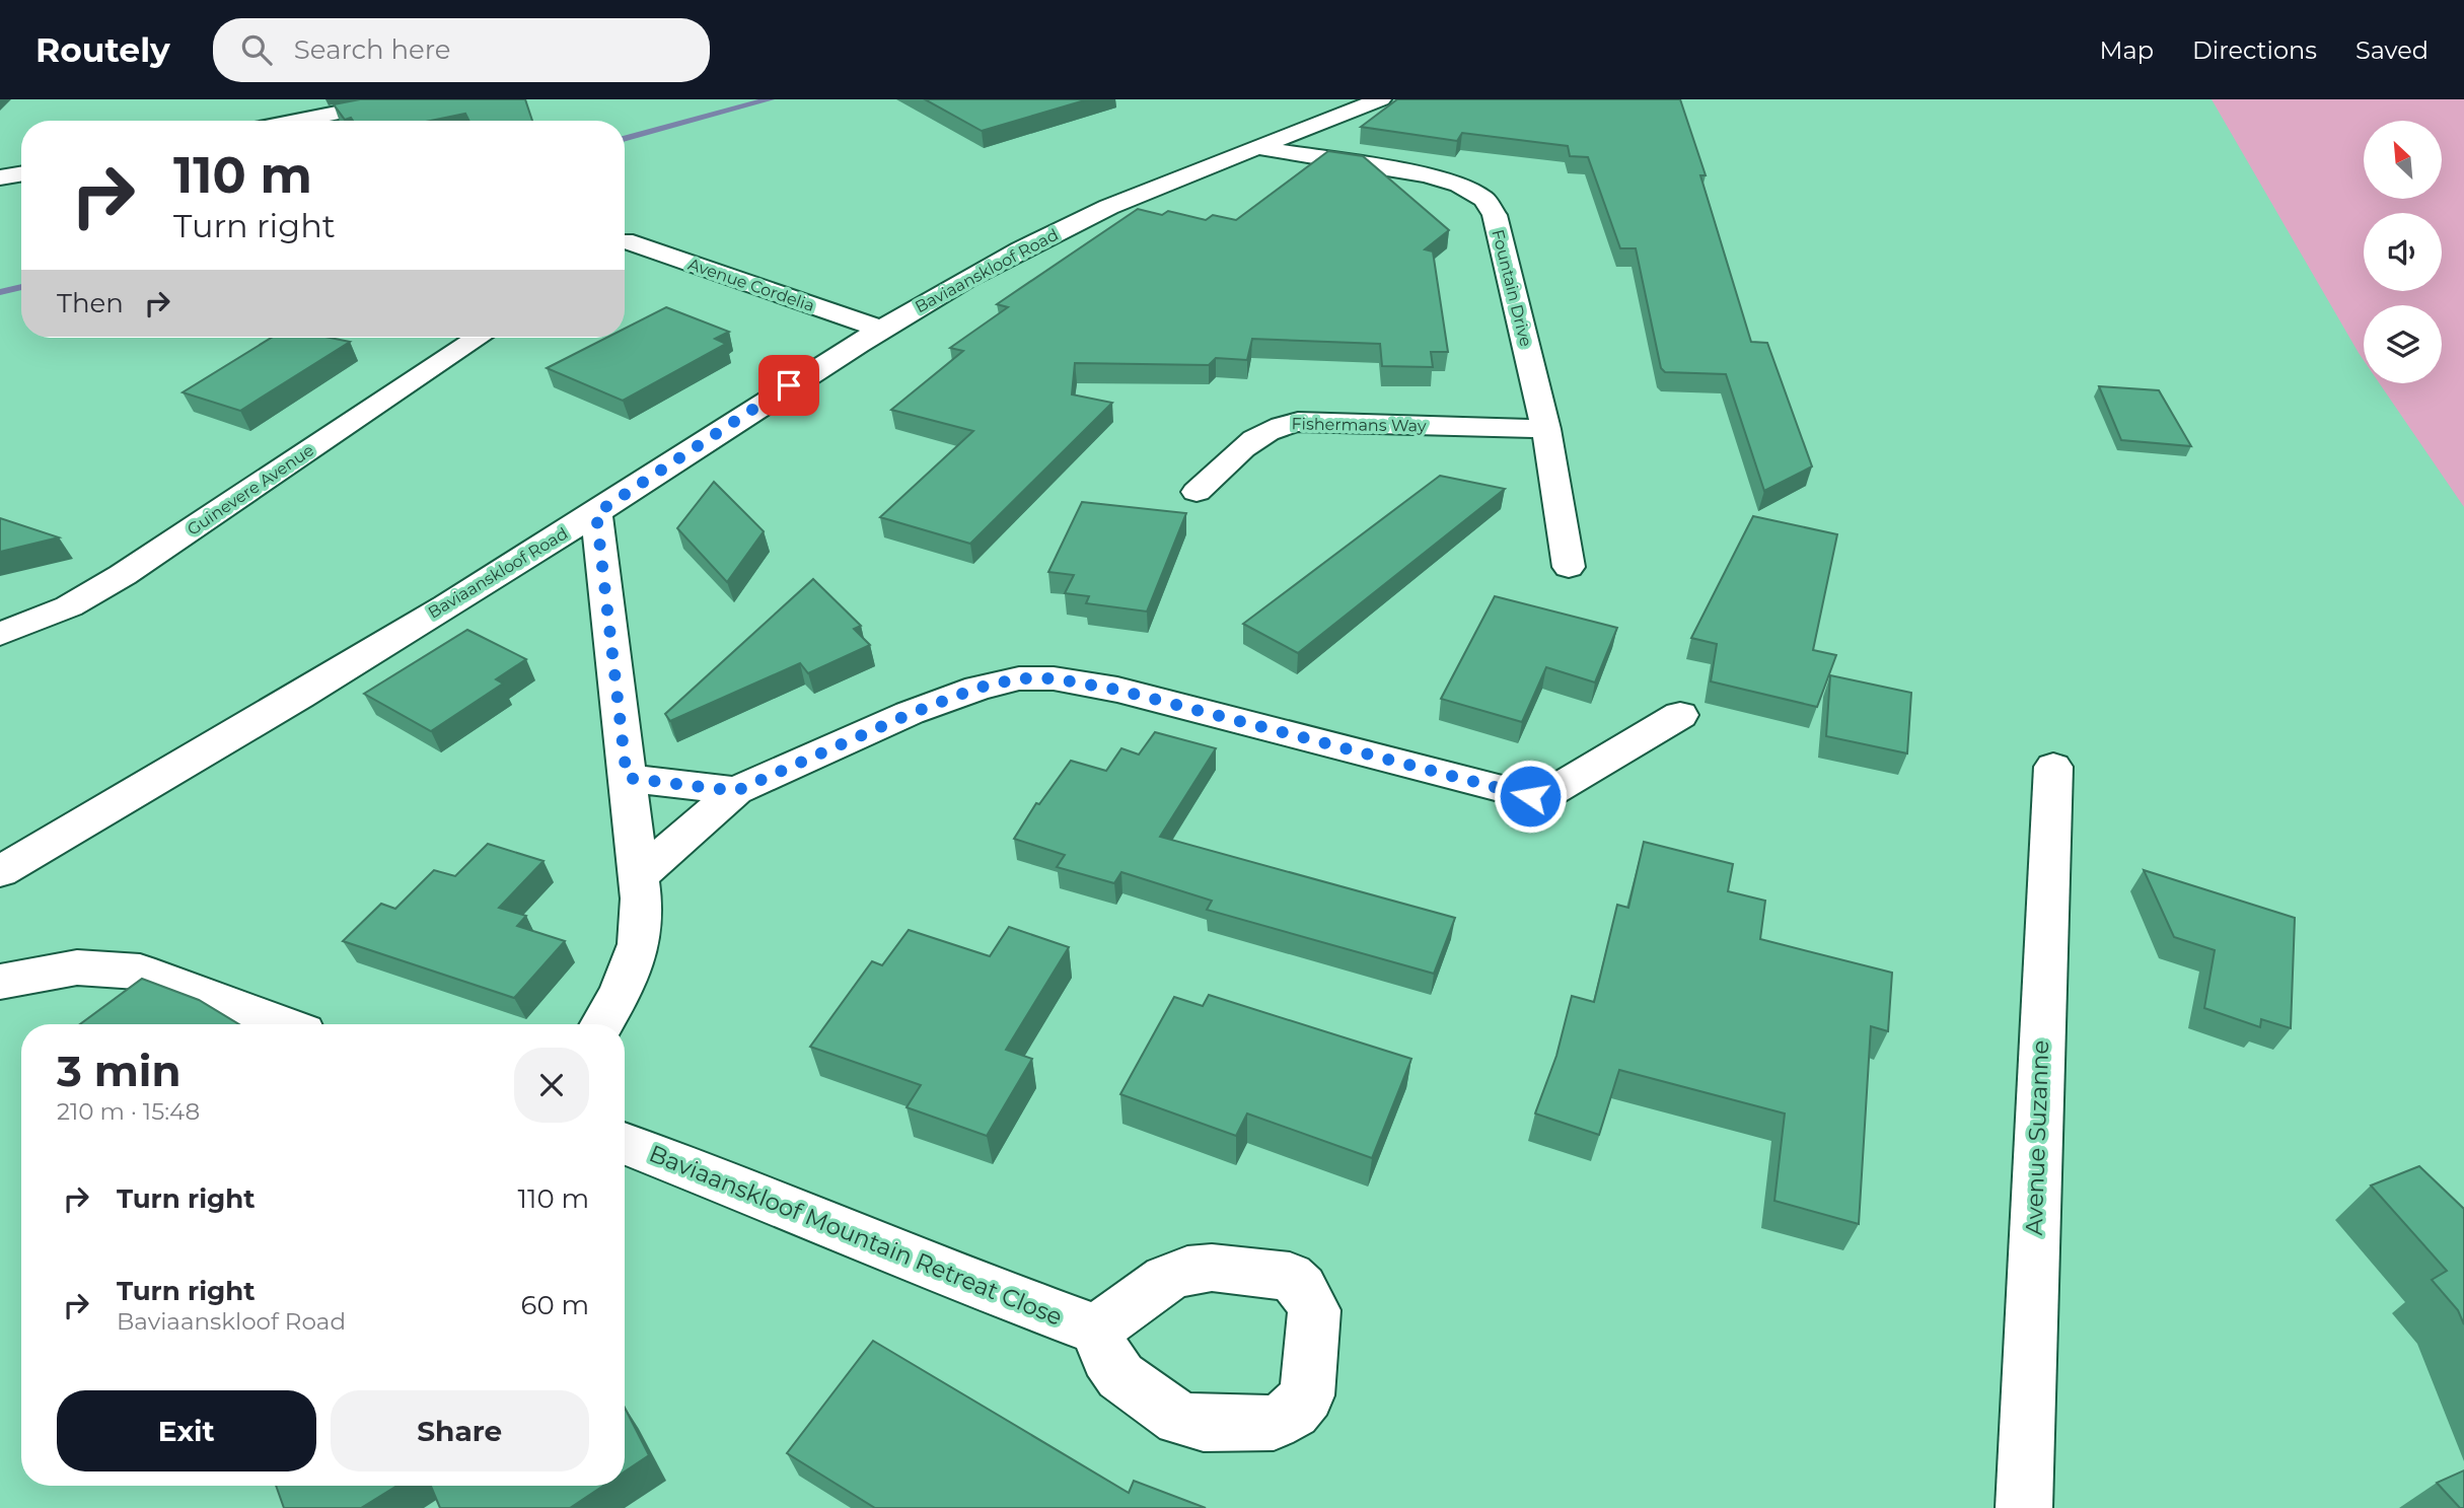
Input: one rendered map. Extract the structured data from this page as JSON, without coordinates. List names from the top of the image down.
{
  "streets": {
    "street": [
      "Baviaanskloof Road",
      "Avenue Cordelia",
      "Fountain Drive",
      "Fishermans Way",
      "Guinevere Avenue",
      "Avenue Suzanne",
      "Baviaanskloof Mountain Retreat Close"
    ]
  },
  "crossings": [
    ["Baviaanskloof Road", "Avenue Cordelia"],
    ["Baviaanskloof Road", "Fountain Drive"],
    ["Fountain Drive", "Fishermans Way"]
  ],
  "north": "top left",
  "page": {
    "header": "Routely",
    "search": "Search here",
    "nav": ["Map", "Directions", "Saved"],
    "turn": ["110 m", "Turn right"],
    "then": "Then",
    "heading": ["3 min", "210 m · 15:48"],
    "list": [
      {
        "name": "Turn right",
        "value": "110 m"
      },
      {
        "name": "Turn right",
        "note": "Baviaanskloof Road",
        "value": "60 m"
      }
    ],
    "buttons": ["Exit", "Share"]
  }
}
